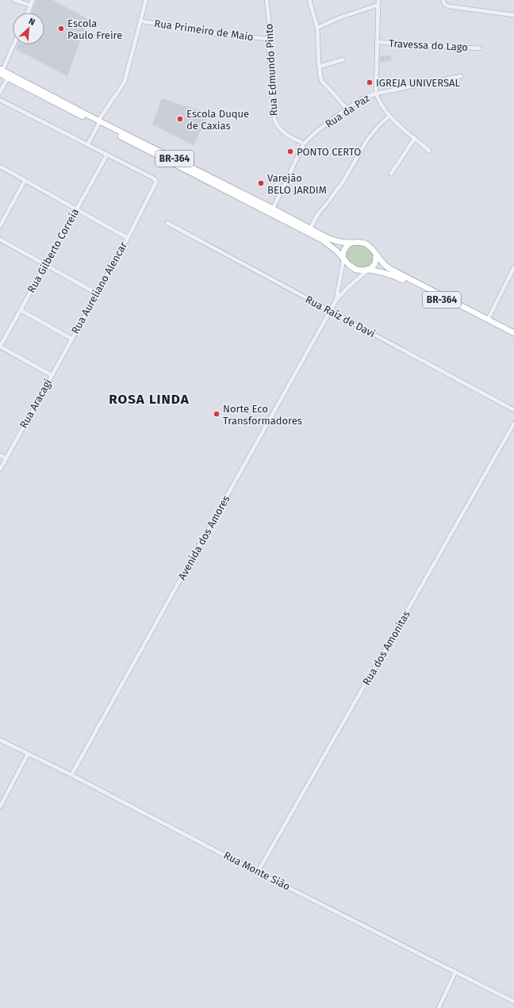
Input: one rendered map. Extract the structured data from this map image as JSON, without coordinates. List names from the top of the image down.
{
  "streets": {
    "highway": ["BR-364"],
    "street": [
      "Rua Primeiro de Maio",
      "Travessa do Lago",
      "Rua Edmundo Pinto",
      "Rua da Paz",
      "Rua Gilberto Correia",
      "Rua Aureliano Alencar",
      "Rua Raíz de Davi",
      "Rua Aracagi",
      "Avenida dos Amores",
      "Rua dos Amonitas",
      "Rua Monte Sião"
    ]
  },
  "crossings": [
    ["Rua Primeiro de Maio", "Rua Edmundo Pinto"],
    ["Travessa do Lago", "Rua da Paz"],
    ["Rua Edmundo Pinto", "Rua da Paz"],
    ["Rua da Paz", "BR-364"],
    ["BR-364", "Avenida dos Amores"],
    ["Rua Gilberto Correia", "Rua Aureliano Alencar"],
    ["Rua Aureliano Alencar", "Rua Aracagi"],
    ["Rua Raíz de Davi", "Avenida dos Amores"],
    ["Avenida dos Amores", "Rua Monte Sião"],
    ["Rua dos Amonitas", "Rua Monte Sião"]
  ],
  "districts": ["ROSA LINDA"],
  "places": [
    "Escola Paulo Freire",
    "IGREJA UNIVERSAL",
    "Escola Duque de Caxias",
    "PONTO CERTO",
    "Varejão BELO JARDIM",
    "Norte Eco Transformadores"
  ],
  "north": "top right"
}
